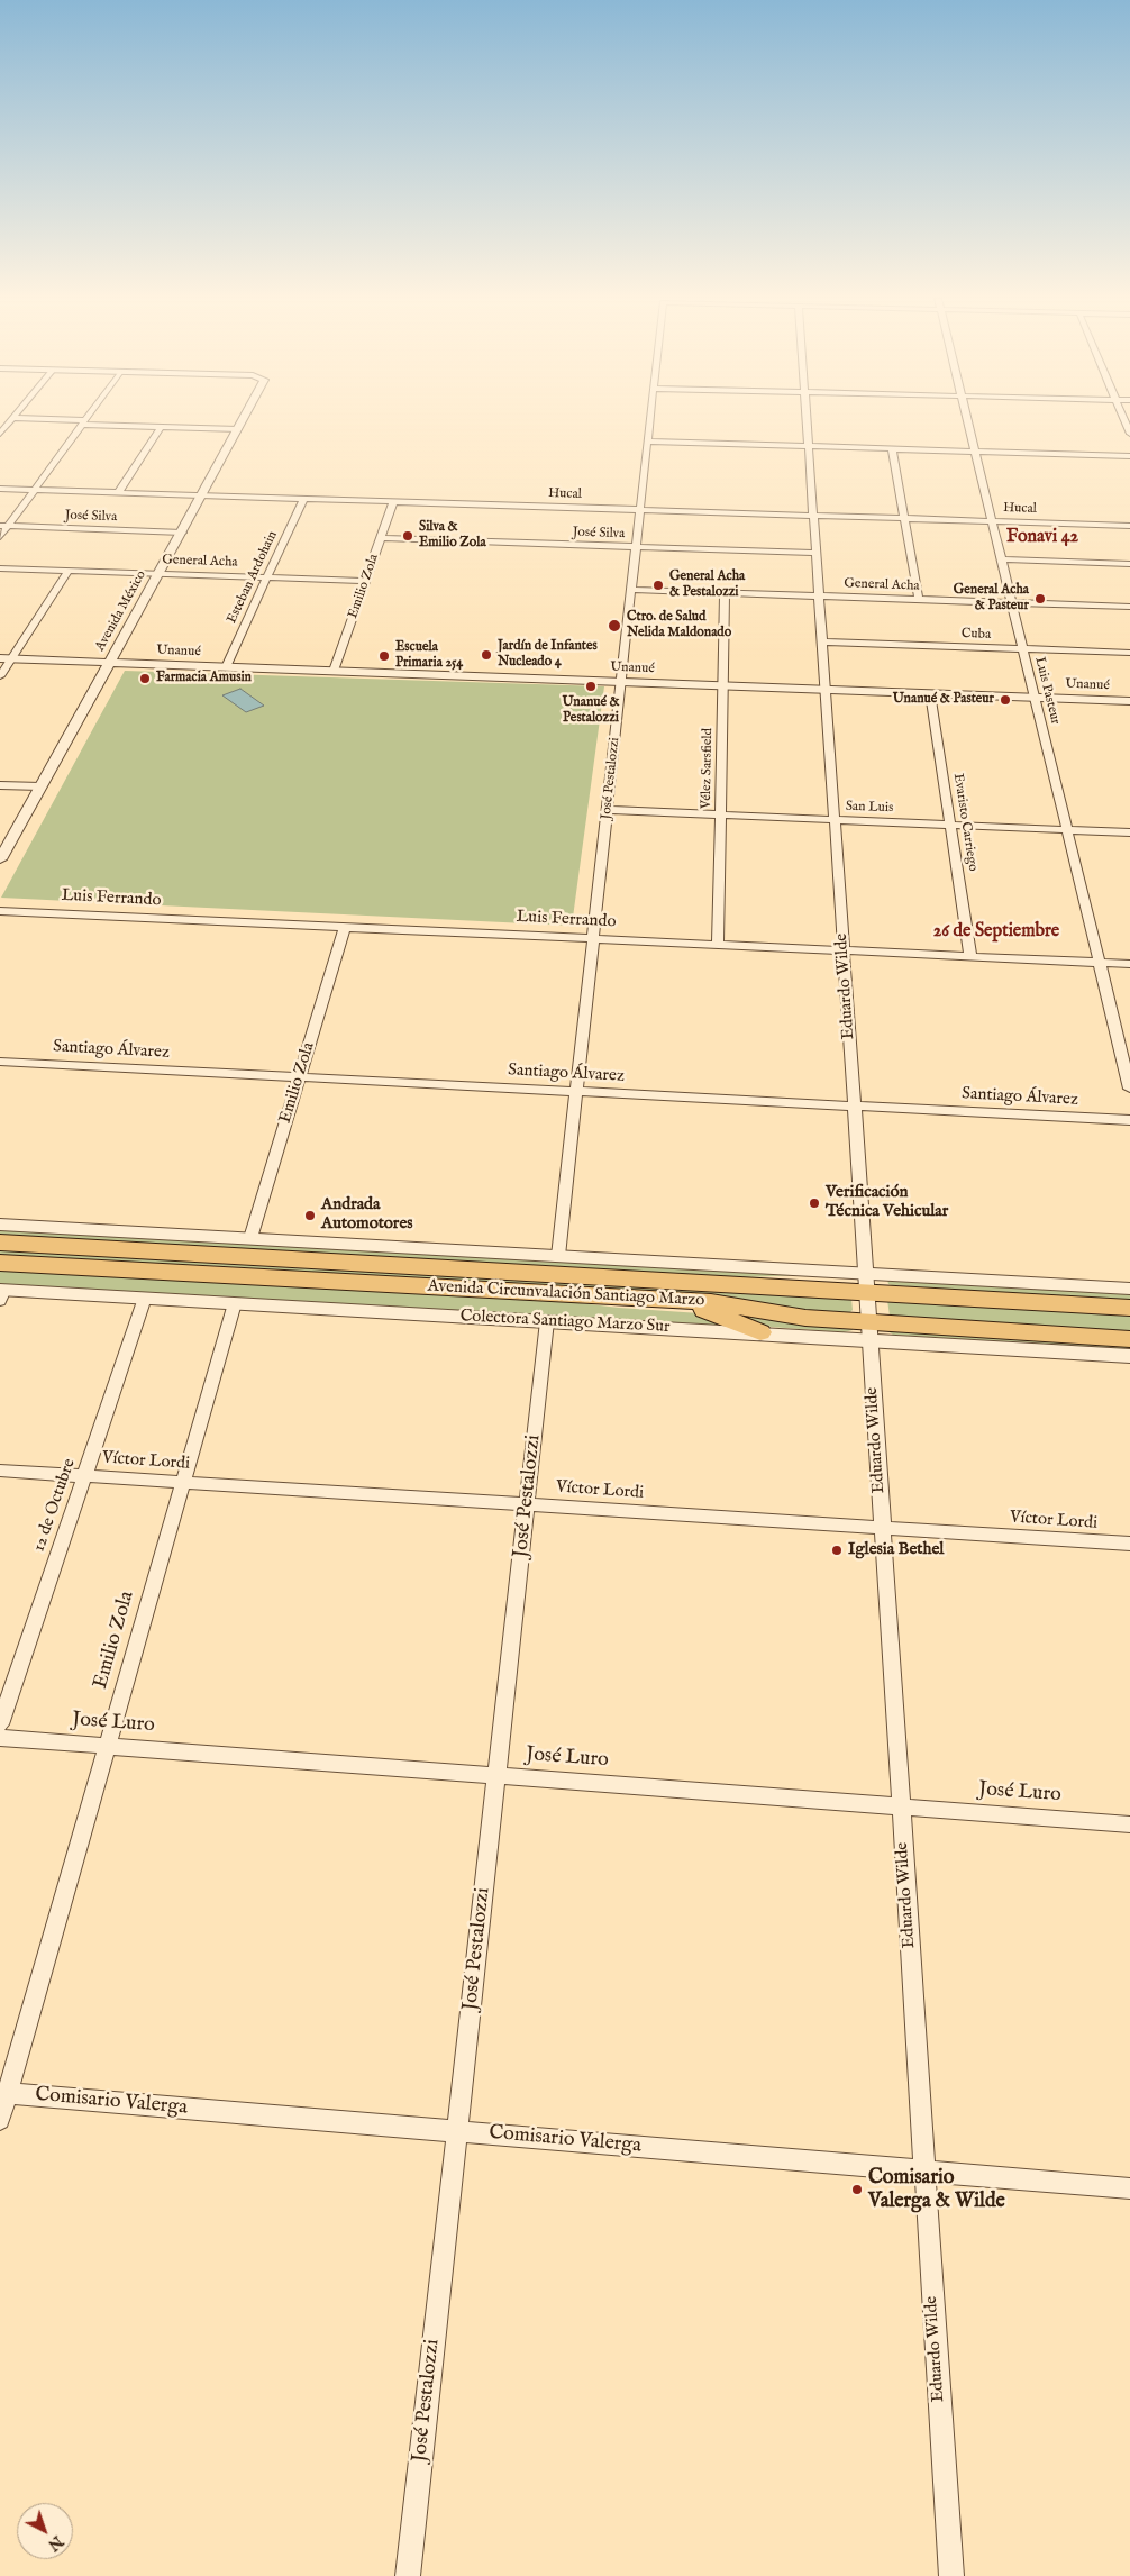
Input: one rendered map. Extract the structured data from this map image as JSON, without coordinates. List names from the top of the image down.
{
  "streets": {
    "main road": ["Avenida Circunvalación Santiago Marzo"],
    "street": [
      "Hucal",
      "José Silva",
      "General Acha",
      "Esteban Ardohain",
      "Emilio Zola",
      "Avenida México",
      "Cuba",
      "Unanué",
      "Luis Pasteur",
      "Vélez Sarsfield",
      "José Pestalozzi",
      "San Luis",
      "Evaristo Carriego",
      "Luis Ferrando",
      "Eduardo Wilde",
      "Santiago Álvarez",
      "Colectora Santiago Marzo Sur",
      "Víctor Lordi",
      "12 de Octubre",
      "José Luro",
      "Comisario Valerga"
    ]
  },
  "crossings": [
    ["Hucal", "Esteban Ardohain"],
    ["Hucal", "Emilio Zola"],
    ["Hucal", "Avenida México"],
    ["Hucal", "Luis Pasteur"],
    ["Hucal", "José Pestalozzi"],
    ["Hucal", "Eduardo Wilde"],
    ["José Silva", "Emilio Zola"],
    ["José Silva", "Avenida México"],
    ["José Silva", "José Pestalozzi"],
    ["José Silva", "Eduardo Wilde"],
    ["General Acha", "Esteban Ardohain"],
    ["General Acha", "Emilio Zola"],
    ["General Acha", "Avenida México"],
    ["General Acha", "Luis Pasteur"],
    ["General Acha", "Vélez Sarsfield"],
    ["General Acha", "José Pestalozzi"],
    ["General Acha", "Eduardo Wilde"],
    ["Esteban Ardohain", "Unanué"],
    ["Emilio Zola", "Unanué"],
    ["Emilio Zola", "Luis Ferrando"],
    ["Emilio Zola", "Santiago Álvarez"],
    ["Emilio Zola", "Colectora Santiago Marzo Sur"],
    ["Emilio Zola", "Víctor Lordi"],
    ["Emilio Zola", "José Luro"],
    ["Emilio Zola", "Comisario Valerga"],
    ["Avenida México", "Unanué"],
    ["Cuba", "Luis Pasteur"],
    ["Cuba", "Eduardo Wilde"],
    ["Unanué", "Luis Pasteur"],
    ["Unanué", "Vélez Sarsfield"],
    ["Unanué", "José Pestalozzi"],
    ["Unanué", "Evaristo Carriego"],
    ["Unanué", "Eduardo Wilde"],
    ["Luis Pasteur", "San Luis"],
    ["Luis Pasteur", "Luis Ferrando"],
    ["Vélez Sarsfield", "San Luis"],
    ["Vélez Sarsfield", "Luis Ferrando"],
    ["José Pestalozzi", "San Luis"],
    ["José Pestalozzi", "Luis Ferrando"],
    ["José Pestalozzi", "Santiago Álvarez"],
    ["José Pestalozzi", "Colectora Santiago Marzo Sur"],
    ["José Pestalozzi", "Víctor Lordi"],
    ["José Pestalozzi", "José Luro"],
    ["José Pestalozzi", "Comisario Valerga"],
    ["San Luis", "Evaristo Carriego"],
    ["San Luis", "Eduardo Wilde"],
    ["Evaristo Carriego", "Luis Ferrando"],
    ["Luis Ferrando", "Eduardo Wilde"],
    ["Eduardo Wilde", "Santiago Álvarez"],
    ["Eduardo Wilde", "Avenida Circunvalación Santiago Marzo"],
    ["Eduardo Wilde", "Colectora Santiago Marzo Sur"],
    ["Eduardo Wilde", "Víctor Lordi"],
    ["Eduardo Wilde", "José Luro"],
    ["Eduardo Wilde", "Comisario Valerga"],
    ["Avenida Circunvalación Santiago Marzo", "Colectora Santiago Marzo Sur"],
    ["Colectora Santiago Marzo Sur", "12 de Octubre"],
    ["Víctor Lordi", "12 de Octubre"]
  ],
  "districts": ["Fonavi 42", "26 de Septiembre"],
  "places": [
    "Silva & Emilio Zola",
    "General Acha & Pestalozzi",
    "General Acha & Pasteur",
    "Ctro. de Salud Nelida Maldonado",
    "Jardín de Infantes Nucleado 4",
    "Escuela Primaria 254",
    "Farmacia Amusin",
    "Unanué & Pestalozzi",
    "Unanué & Pasteur",
    "Verificación Técnica Vehicular",
    "Andrada Automotores",
    "Iglesia Bethel",
    "Comisario Valerga & Wilde"
  ],
  "north": "bottom right"
}
